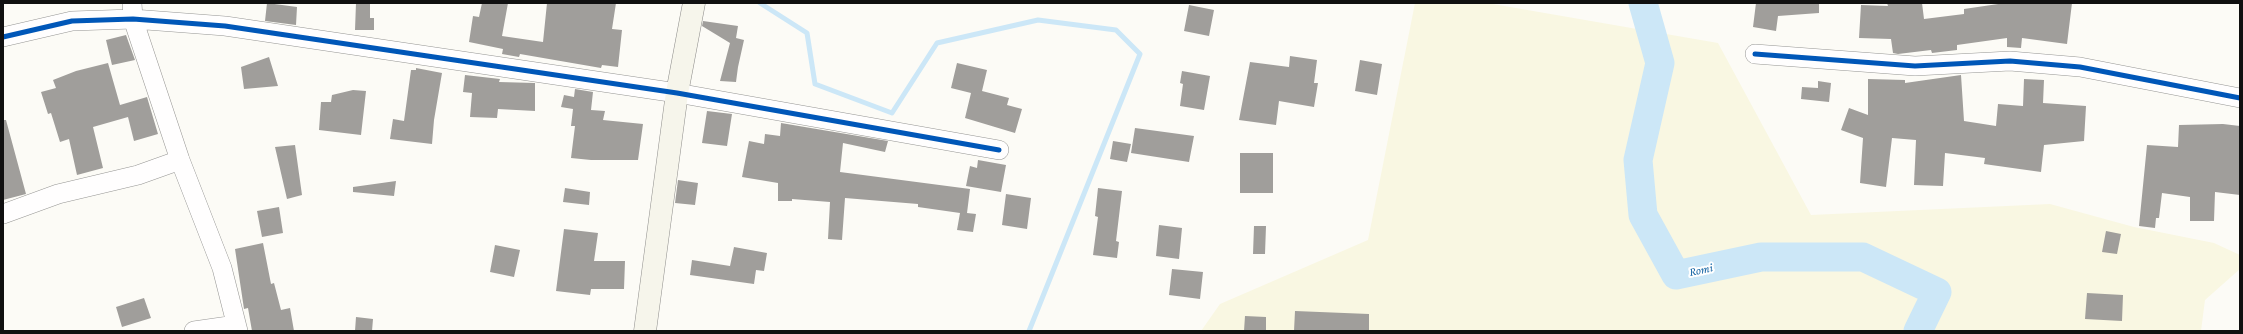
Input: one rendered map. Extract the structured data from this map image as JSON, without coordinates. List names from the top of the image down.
{
  "water": ["Romi"]
}
